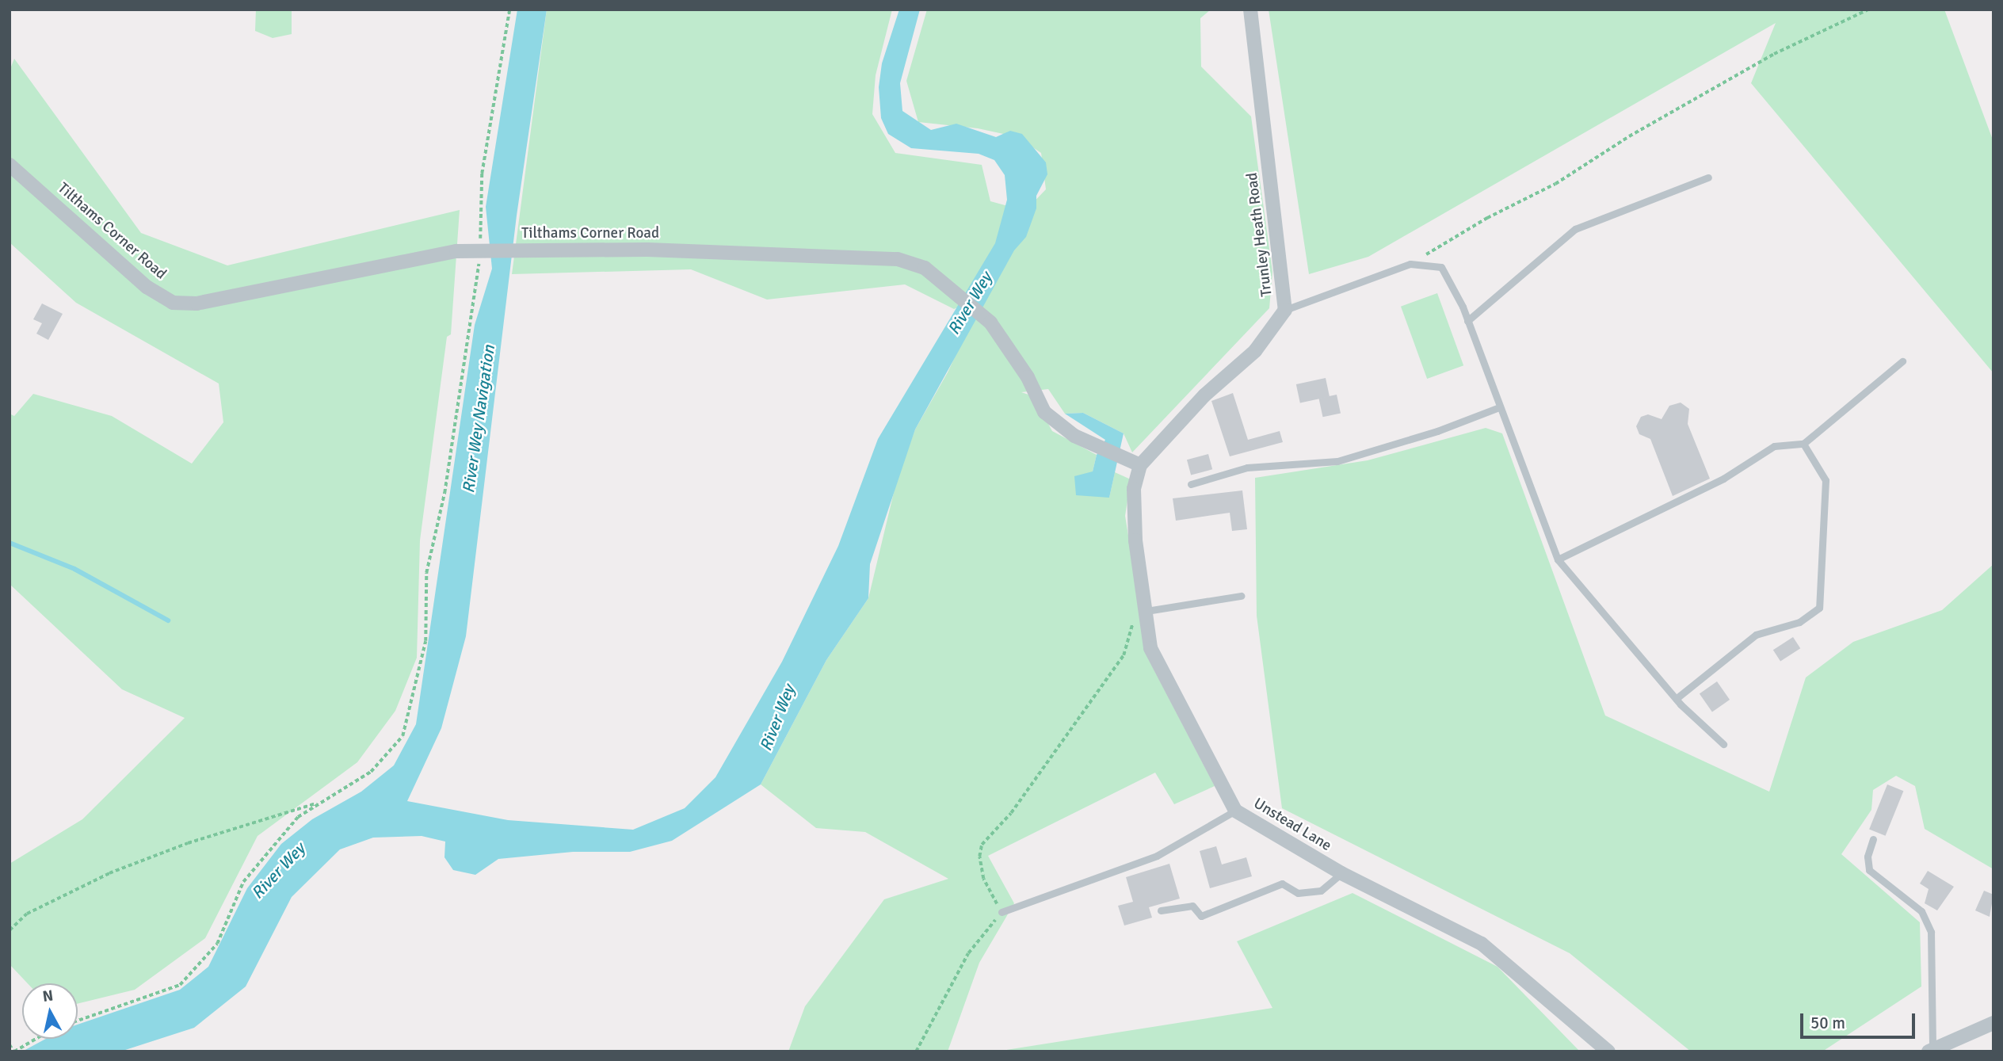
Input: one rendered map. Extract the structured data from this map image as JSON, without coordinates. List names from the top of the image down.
{
  "streets": {
    "street": ["Tilthams Corner Road", "Trunley Heath Road", "Unstead Lane"]
  },
  "crossings": [
    ["Tilthams Corner Road", "Trunley Heath Road"],
    ["Tilthams Corner Road", "Unstead Lane"],
    ["Trunley Heath Road", "Unstead Lane"]
  ],
  "water": ["River Wey", "River Wey Navigation"],
  "scale_bar": "50 m",
  "north": "top"
}
